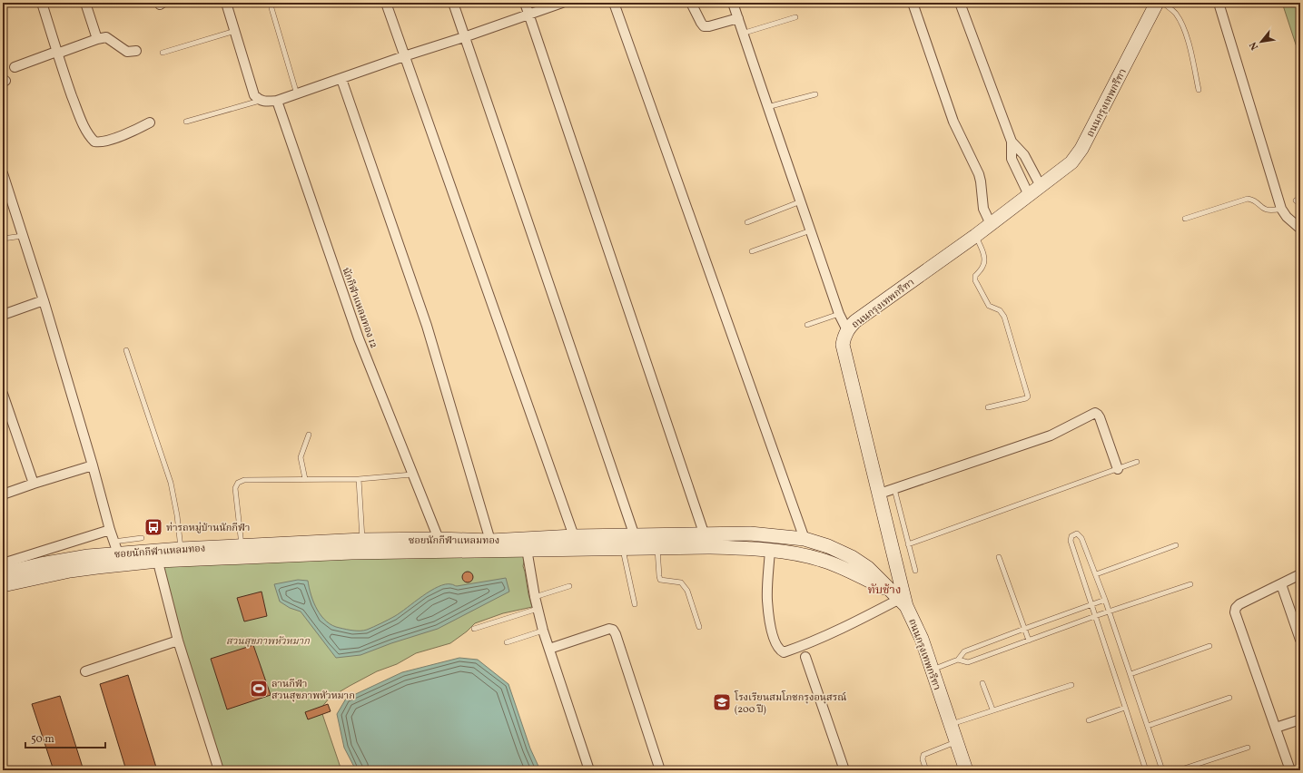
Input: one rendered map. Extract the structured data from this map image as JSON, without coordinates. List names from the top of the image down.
{
  "streets": {
    "street": ["ถนนกรุงเทพกรีฑา", "นักกีฬาแหลมทอง 12", "ซอยนักกีฬาแหลมทอง"]
  },
  "crossings": [
    ["ถนนกรุงเทพกรีฑา", "ซอยนักกีฬาแหลมทอง"],
    ["นักกีฬาแหลมทอง 12", "ซอยนักกีฬาแหลมทอง"]
  ],
  "districts": ["ทับช้าง"],
  "parks": ["สวนสุขภาพหัวหมาก"],
  "places": {
    "bus stop": ["ท่ารถหมู่บ้านนักกีฬา"],
    "sports": ["ลานกีฬา สวนสุขภาพหัวหมาก"],
    "school or university": ["โรงเรียนสมโภชกรุงอนุสรณ์ (200 ปี)"]
  },
  "scale_bar": "50 m",
  "north": "bottom left"
}
